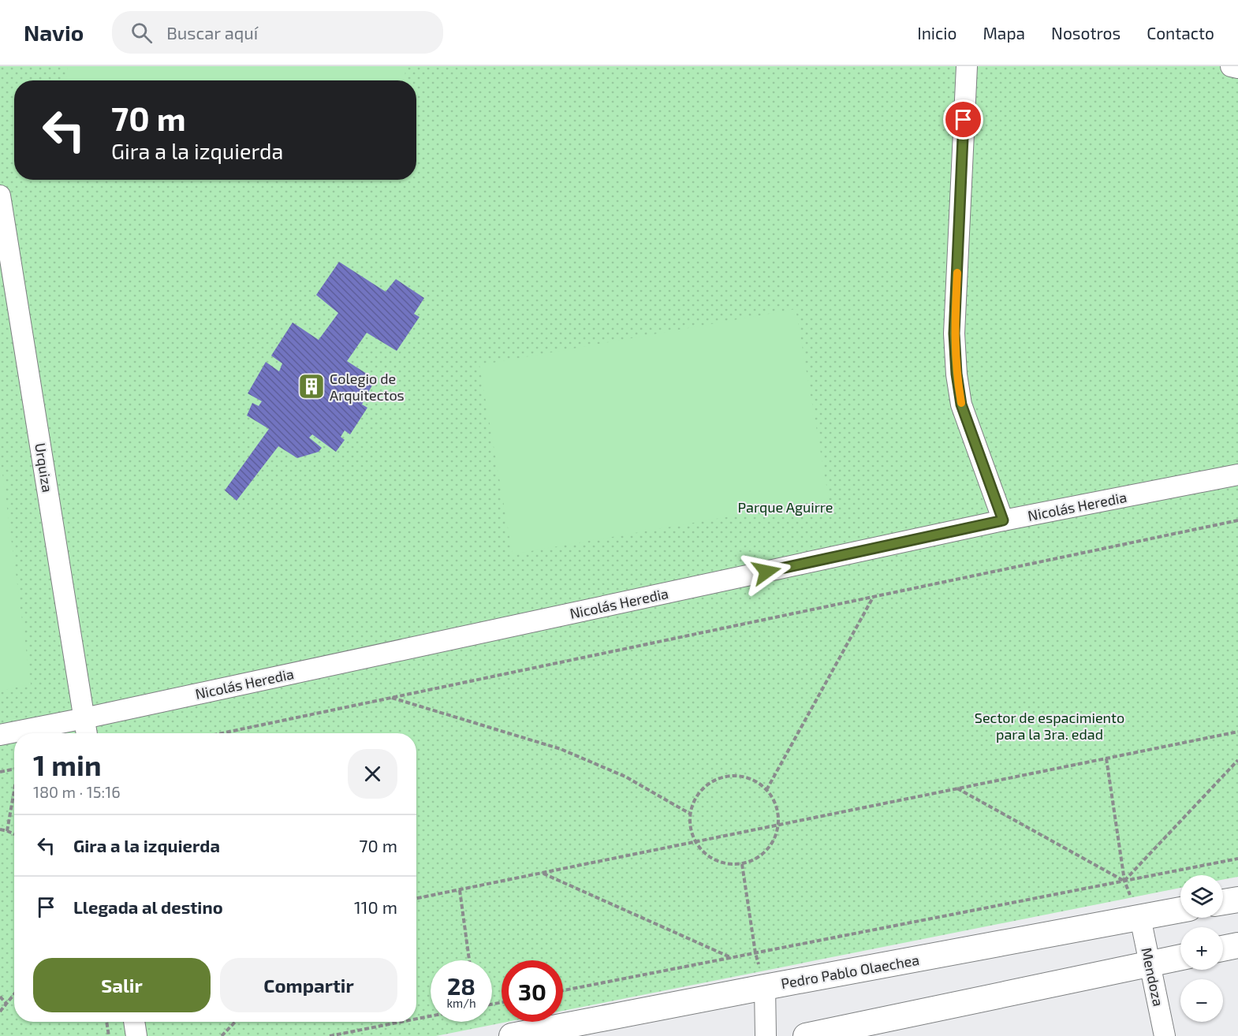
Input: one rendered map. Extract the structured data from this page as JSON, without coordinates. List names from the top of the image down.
{
  "streets": {
    "street": [
      "Urquiza",
      "Nicolás Heredia",
      "Pedro Pablo Olaechea",
      "Mendoza"
    ]
  },
  "crossings": [
    ["Urquiza", "Nicolás Heredia"],
    ["Pedro Pablo Olaechea", "Mendoza"]
  ],
  "parks": ["Parque Aguirre", "Sector de espacimiento para la 3ra. edad"],
  "places": {
    "building": ["Colegio de Arquitectos"]
  },
  "page": {
    "header": "Navio",
    "search": "Buscar aquí",
    "nav": [
      "Inicio",
      "Mapa",
      "Nosotros",
      "Contacto"
    ],
    "turn": ["70 m", "Gira a la izquierda"],
    "heading": ["1 min", "180 m · 15:16"],
    "list": [
      {
        "name": "Gira a la izquierda",
        "value": "70 m"
      },
      {
        "name": "Llegada al destino",
        "value": "110 m"
      }
    ],
    "map_buttons": ["+", "−"],
    "buttons": ["Salir", "Compartir"],
    "speed": "28 km/h",
    "limit": "30"
  }
}
